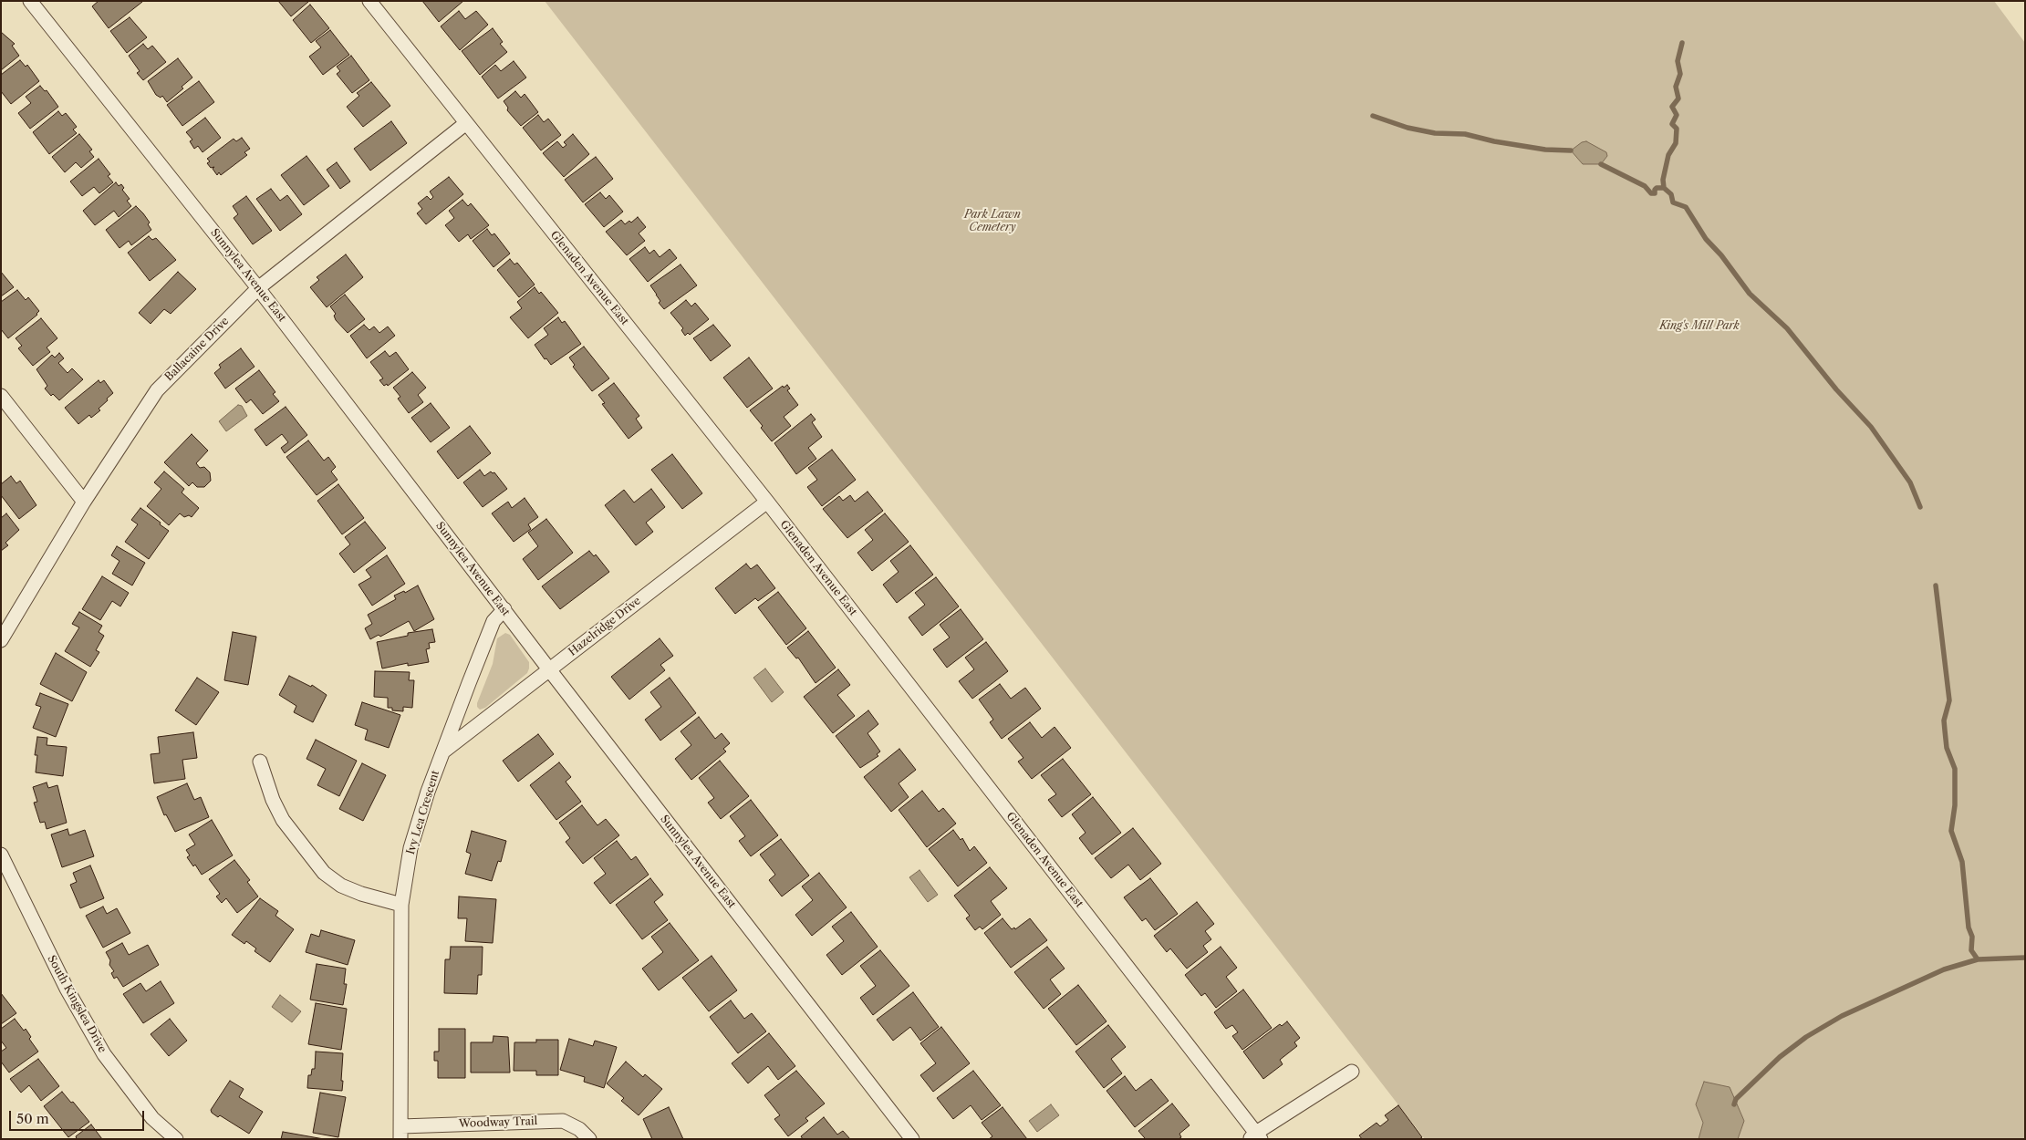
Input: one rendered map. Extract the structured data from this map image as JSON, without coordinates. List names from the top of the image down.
{
  "streets": {
    "street": [
      "Sunnylea Avenue East",
      "Glenaden Avenue East",
      "Ballacaine Drive",
      "Hazelridge Drive",
      "Ivy Lea Crescent",
      "South Kingslea Drive",
      "Woodway Trail"
    ]
  },
  "crossings": [
    ["Sunnylea Avenue East", "Ballacaine Drive"],
    ["Sunnylea Avenue East", "Hazelridge Drive"],
    ["Sunnylea Avenue East", "Ivy Lea Crescent"],
    ["Glenaden Avenue East", "Ballacaine Drive"],
    ["Glenaden Avenue East", "Hazelridge Drive"],
    ["Hazelridge Drive", "Ivy Lea Crescent"],
    ["Ivy Lea Crescent", "Woodway Trail"]
  ],
  "parks": ["Park Lawn Cemetery", "King's Mill Park"],
  "scale_bar": "50 m"
}
